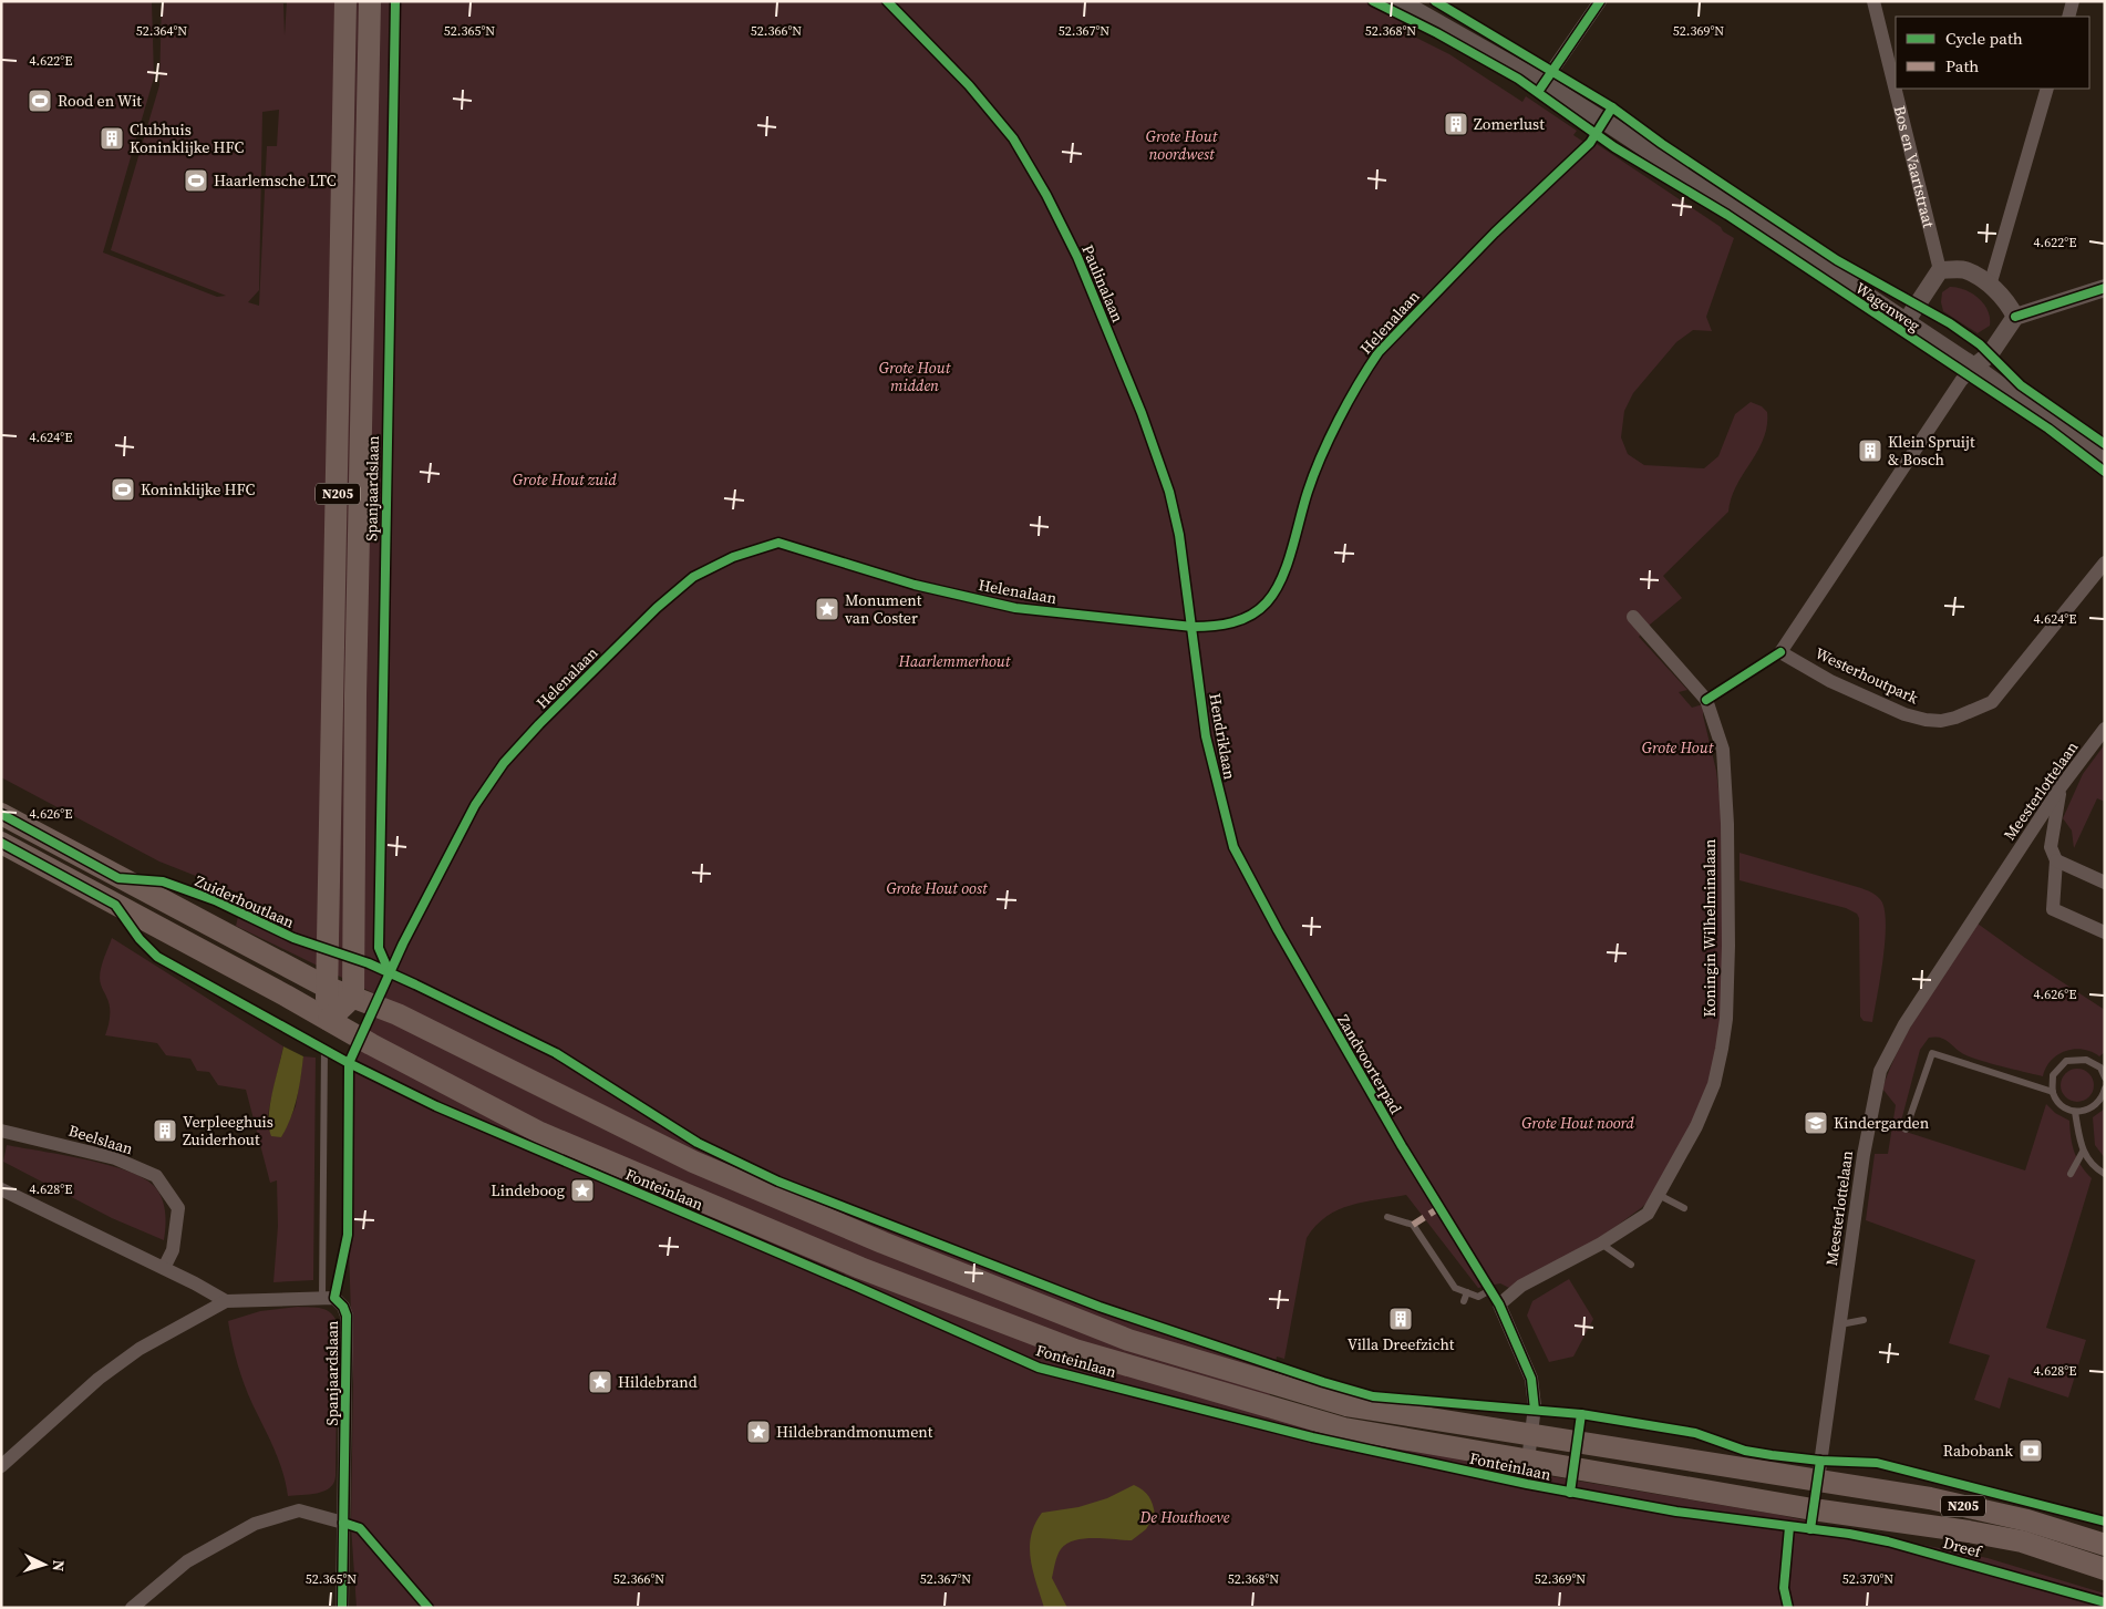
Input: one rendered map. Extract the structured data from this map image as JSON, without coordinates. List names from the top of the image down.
{
  "streets": {
    "main road": [
      "Spanjaardslaan",
      "N205",
      "Fonteinlaan",
      "Dreef"
    ],
    "street": [
      "Bos en Vaartstraat",
      "Wagenweg",
      "Westerhoutpark",
      "Meesterlottelaan",
      "Koningin Wilhelminalaan",
      "Beelslaan"
    ],
    "cycle path": ["Paulinalaan", "Helenalaan", "Zuiderhoutlaan"]
  },
  "crossings": [
    ["Bos en Vaartstraat", "Wagenweg"],
    ["Bos en Vaartstraat", "Westerhoutpark"],
    ["Wagenweg", "Westerhoutpark"],
    ["Spanjaardslaan", "N205"],
    ["N205", "Meesterlottelaan"],
    ["N205", "Fonteinlaan"],
    ["Fonteinlaan", "Dreef"]
  ],
  "parks": [
    "Grote Hout noordwest",
    "Grote Hout midden",
    "Grote Hout zuid",
    "Haarlemmerhout",
    "Grote Hout",
    "Grote Hout oost",
    "Grote Hout noord",
    "De Houthoeve"
  ],
  "places": {
    "sports": ["Rood en Wit", "Haarlemsche LTC", "Koninklijke HFC"],
    "building": [
      "Zomerlust",
      "Clubhuis Koninklijke HFC",
      "Klein Spruijt & Bosch",
      "Verpleeghuis Zuiderhout",
      "Villa Dreefzicht"
    ],
    "place": [
      "Monument van Coster",
      "Lindeboog",
      "Hildebrand",
      "Hildebrandmonument"
    ],
    "school or university": ["Kindergarden"],
    "bank": ["Rabobank"]
  },
  "legend": ["Cycle path", "Path"],
  "north": "right",
  "coordinates": [
    "52.364°N",
    "52.365°N",
    "52.366°N",
    "52.367°N",
    "52.368°N",
    "52.369°N",
    "4.622°E",
    "4.624°E",
    "4.626°E",
    "4.628°E",
    "52.370°N"
  ]
}
